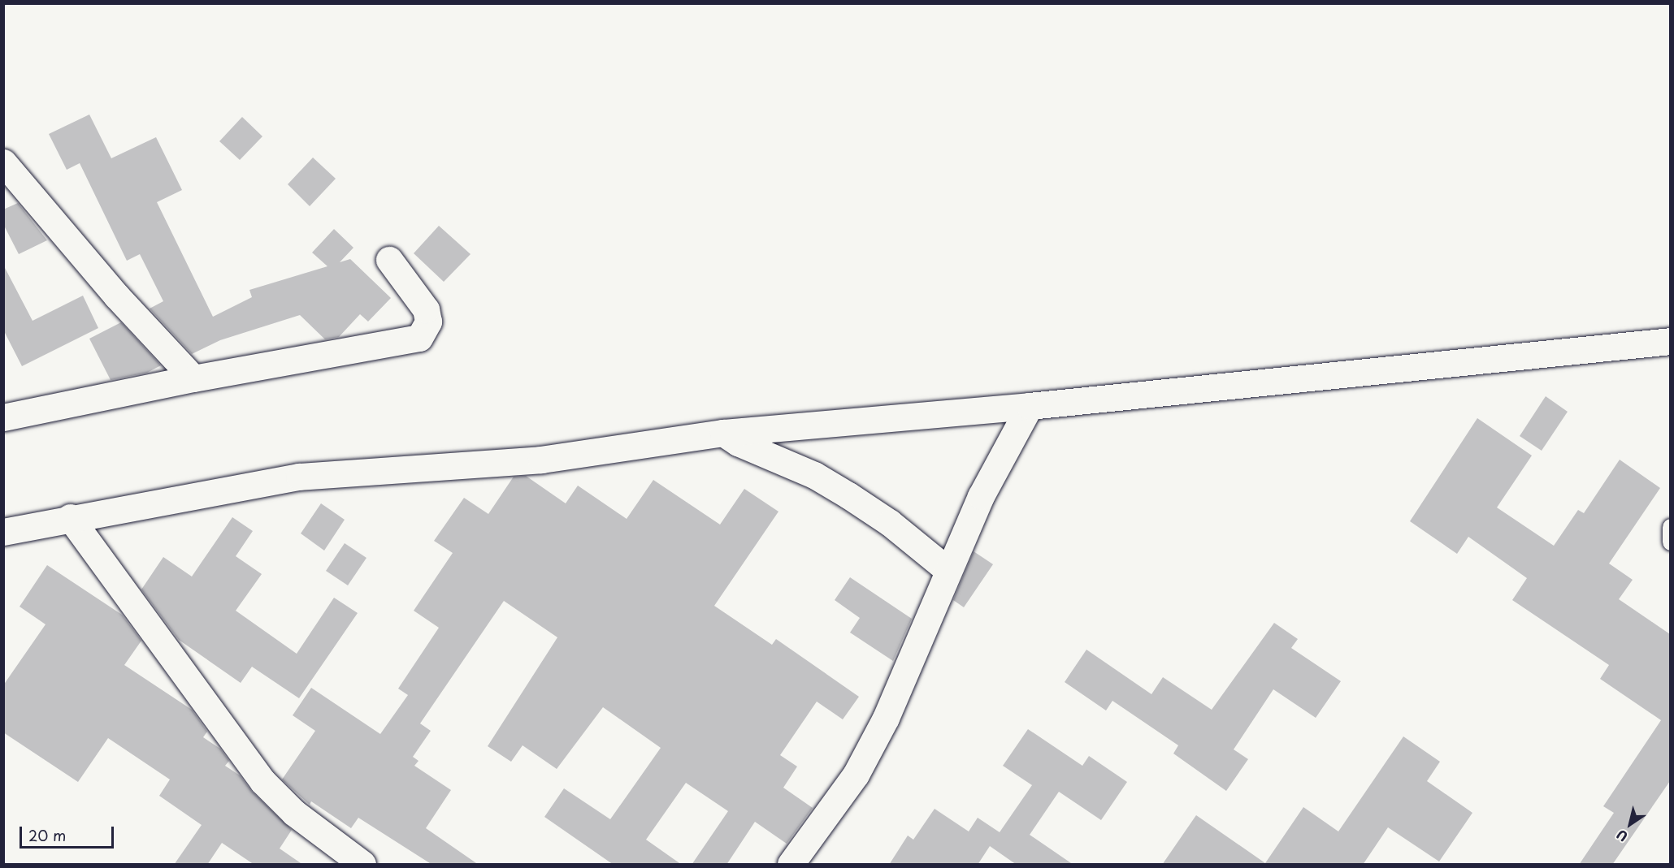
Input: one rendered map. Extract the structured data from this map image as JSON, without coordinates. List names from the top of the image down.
{
  "scale_bar": "20 m",
  "north": "bottom left"
}
